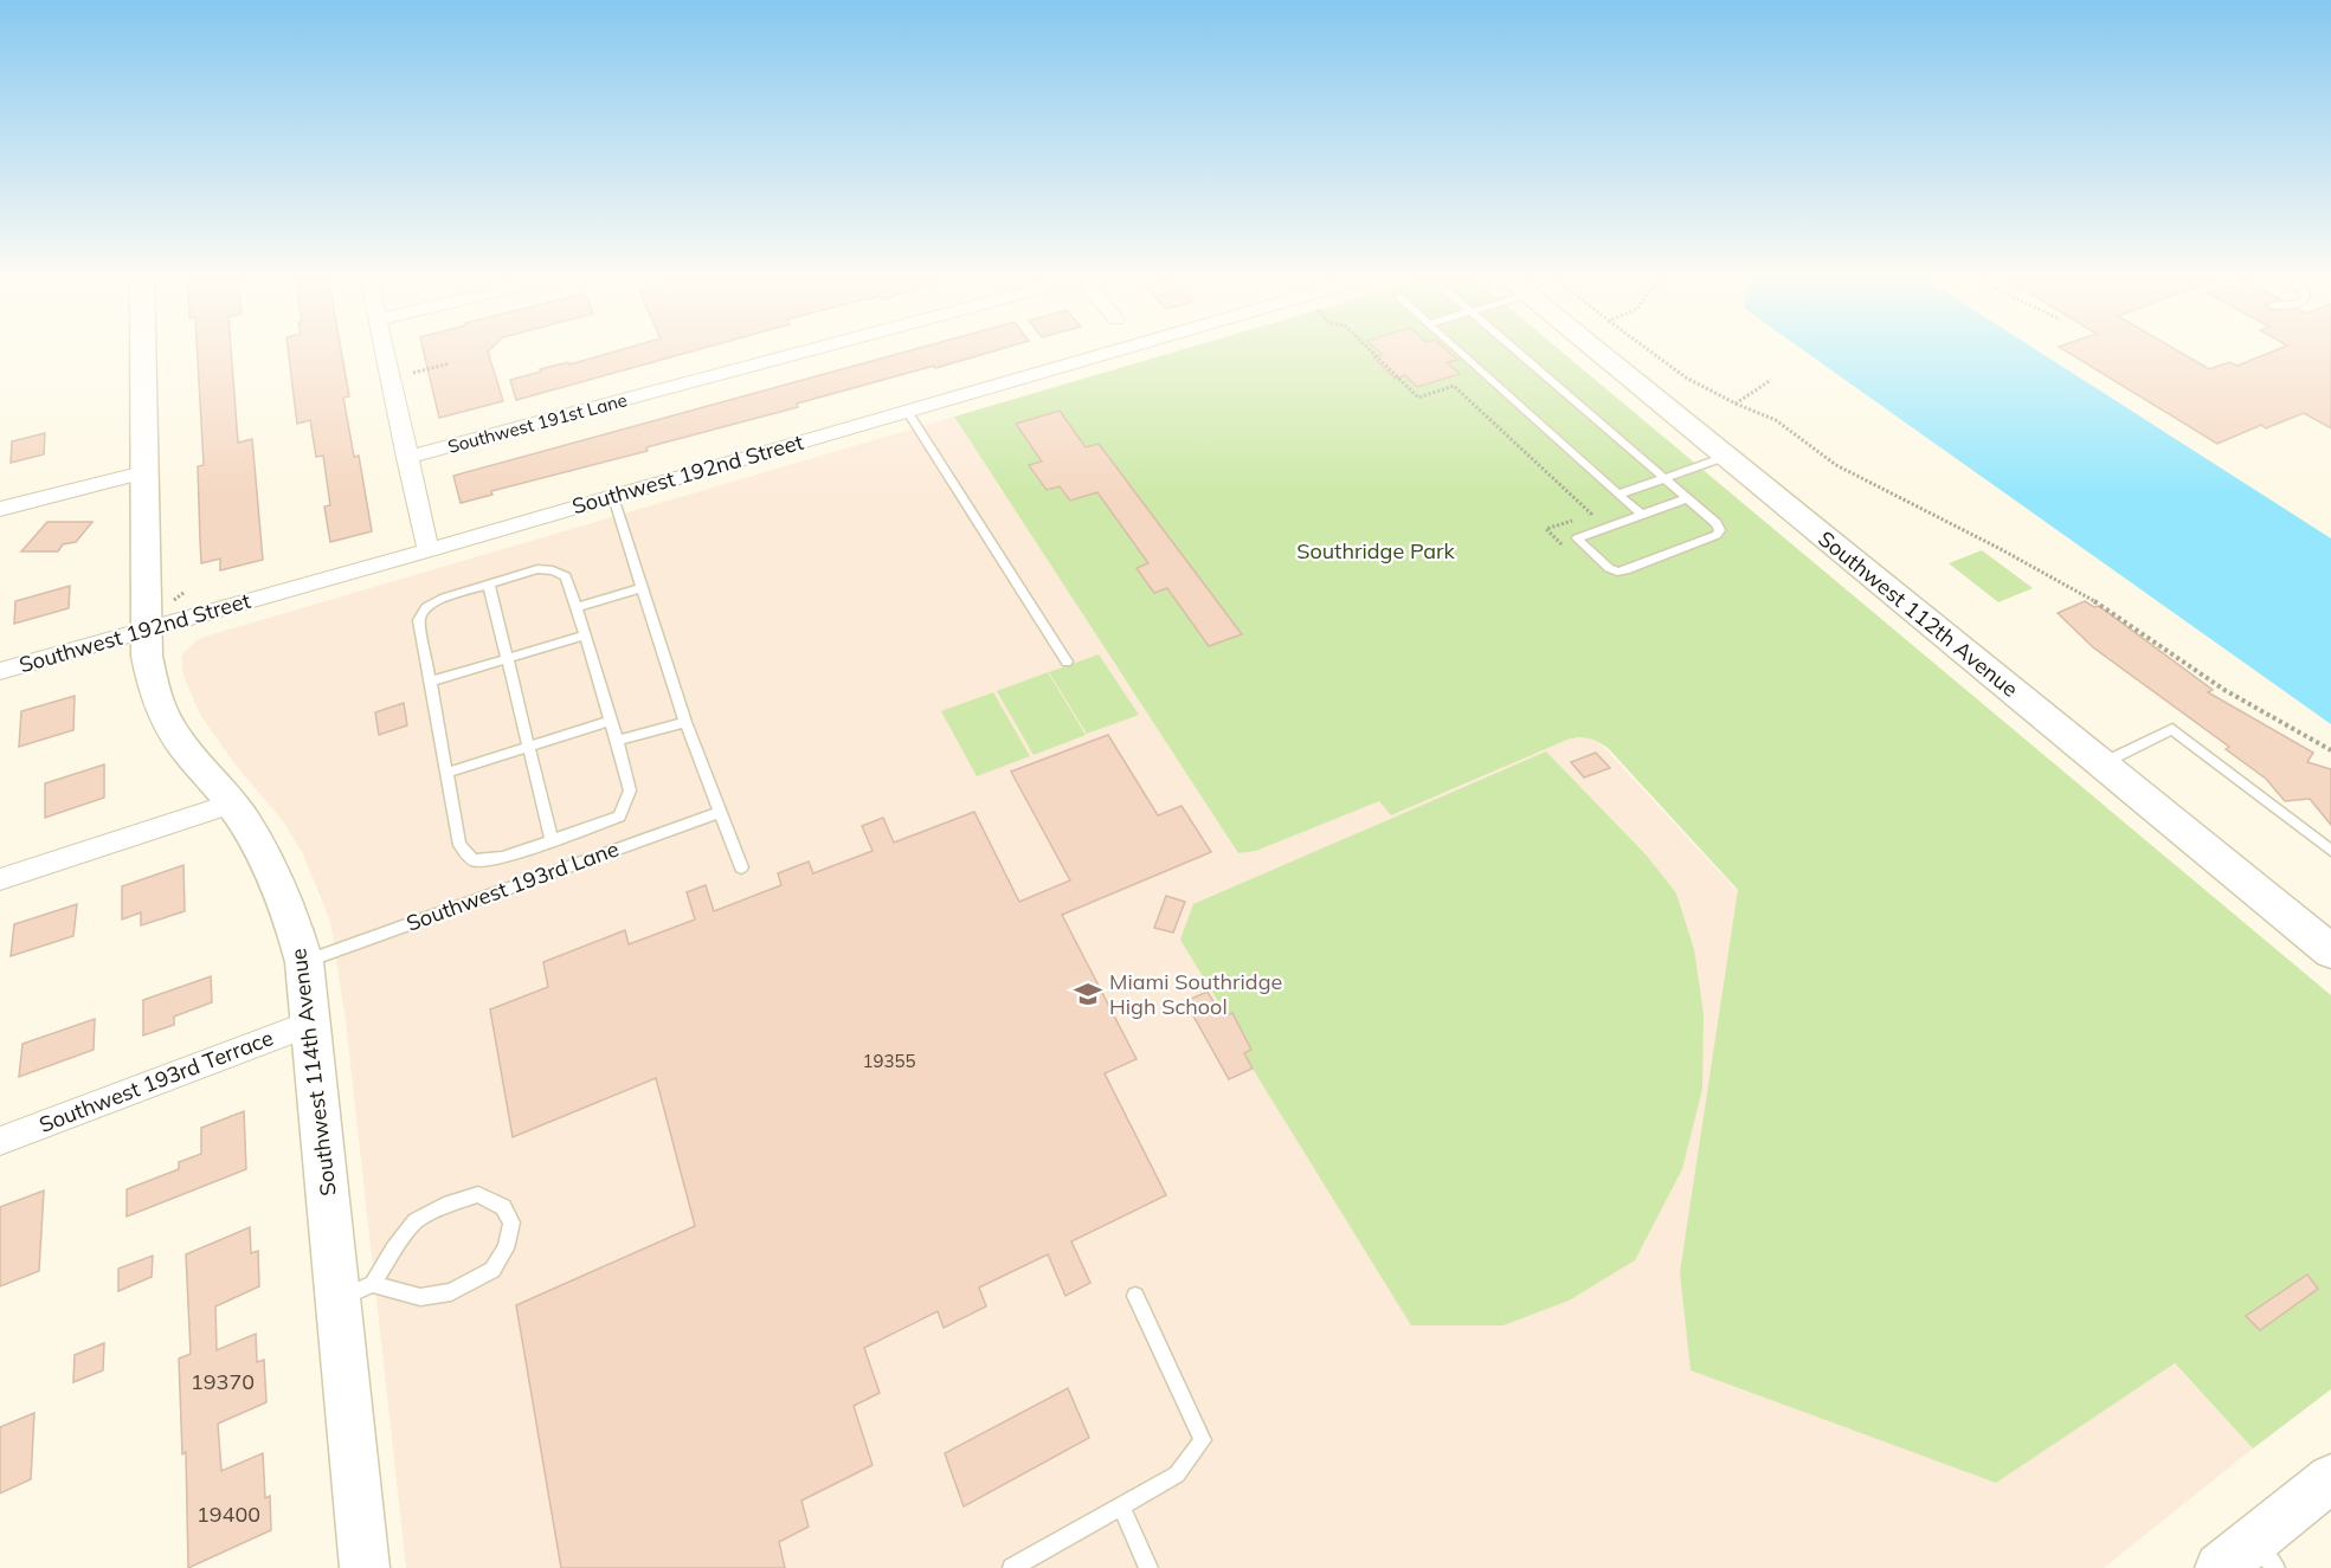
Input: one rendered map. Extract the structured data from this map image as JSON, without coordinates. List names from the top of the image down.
{
  "streets": {
    "street": [
      "Southwest 191st Lane",
      "Southwest 192nd Street",
      "Southwest 112th Avenue",
      "Southwest 114th Avenue",
      "Southwest 193rd Terrace"
    ],
    "lane": ["Southwest 193rd Lane"]
  },
  "crossings": [
    ["Southwest 192nd Street", "Southwest 114th Avenue"],
    ["Southwest 193rd Lane", "Southwest 114th Avenue"],
    ["Southwest 114th Avenue", "Southwest 193rd Terrace"]
  ],
  "parks": ["Southridge Park"],
  "places": {
    "school or university": ["Miami Southridge High School"]
  },
  "house_numbers": ["19355", "19370", "19400"]
}
